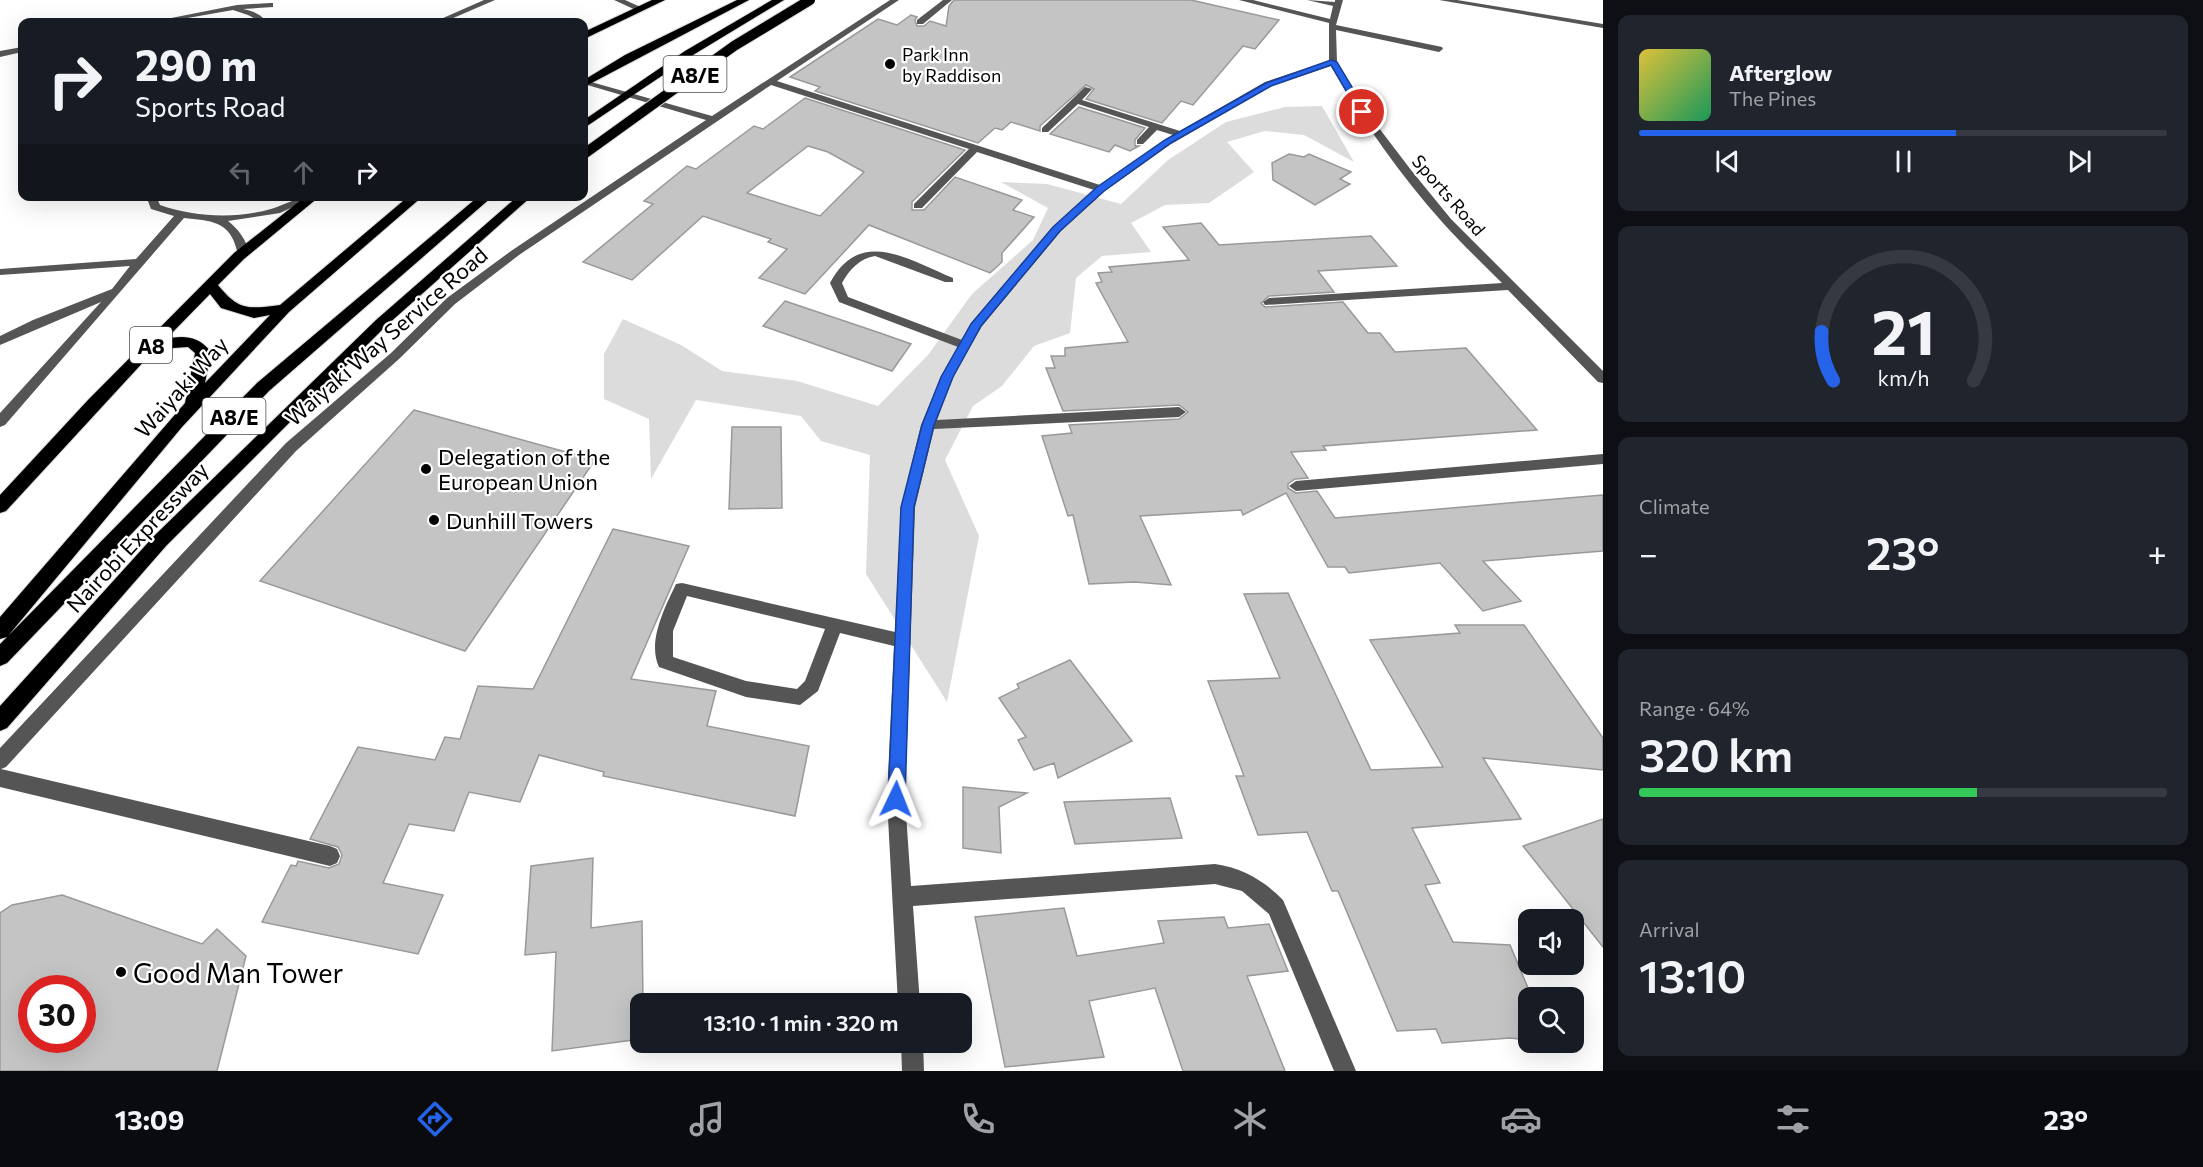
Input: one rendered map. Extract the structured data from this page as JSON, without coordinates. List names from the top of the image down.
{
  "streets": {
    "highway": [
      "A8/E",
      "A8",
      "Waiyaki Way",
      "Nairobi Expressway"
    ],
    "street": ["Sports Road", "Waiyaki Way Service Road"]
  },
  "places": [
    "Park Inn by Raddison",
    "Delegation of the European Union",
    "Dunhill Towers",
    "Good Man Tower"
  ],
  "page": {
    "turn": ["290 m", "Sports Road"],
    "song": ["Afterglow", "The Pines"],
    "tile": [
      "Climate",
      ["Range · 64%", "320 km"],
      ["Arrival", "13:10"]
    ],
    "heat": ["−", "23°", "+"],
    "limit": "30",
    "trip": "13:10 · 1 min · 320 m",
    "tabs": ["13:09", "23°"],
    "gauge": ["21", "km/h"]
  }
}
